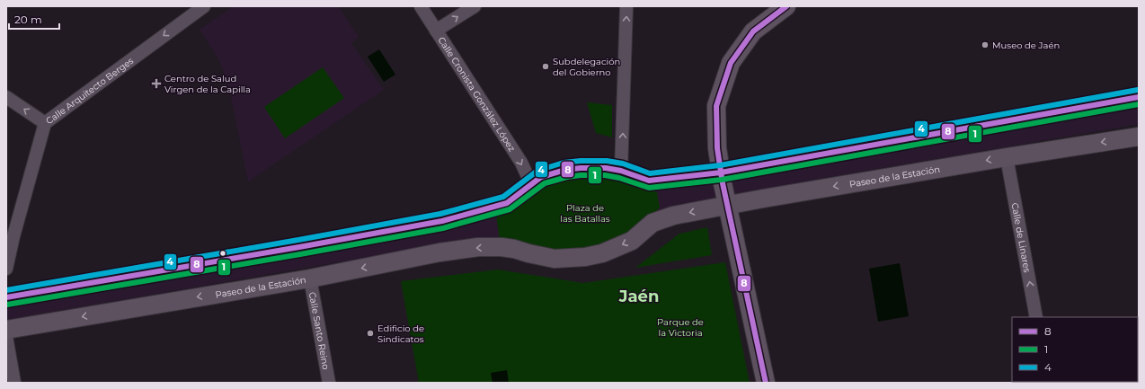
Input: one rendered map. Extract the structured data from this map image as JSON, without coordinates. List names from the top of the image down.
{
  "streets": {
    "main road": ["Paseo de la Estación"],
    "street": [
      "Calle Arquitecto Berges",
      "Calle Cronista González López",
      "Calle de Linares",
      "Calle Santo Reino"
    ]
  },
  "crossings": [
    ["Paseo de la Estación", "Calle de Linares"],
    ["Paseo de la Estación", "Calle Santo Reino"]
  ],
  "one_way": ["Calle Arquitecto Berges", "Calle Cronista González López", "Calle de Linares"],
  "districts": ["Jaén"],
  "parks": ["Plaza de las Batallas", "Parque de la Victoria"],
  "places": {
    "other": ["Museo de Jaén", "Subdelegación del Gobierno", "Edificio de Sindicatos"],
    "health": ["Centro de Salud Virgen de la Capilla"]
  },
  "lines": ["transit line 8", "transit line 4", "transit line 1"],
  "legend": ["8", "1", "4"],
  "scale_bar": "20 m"
}
